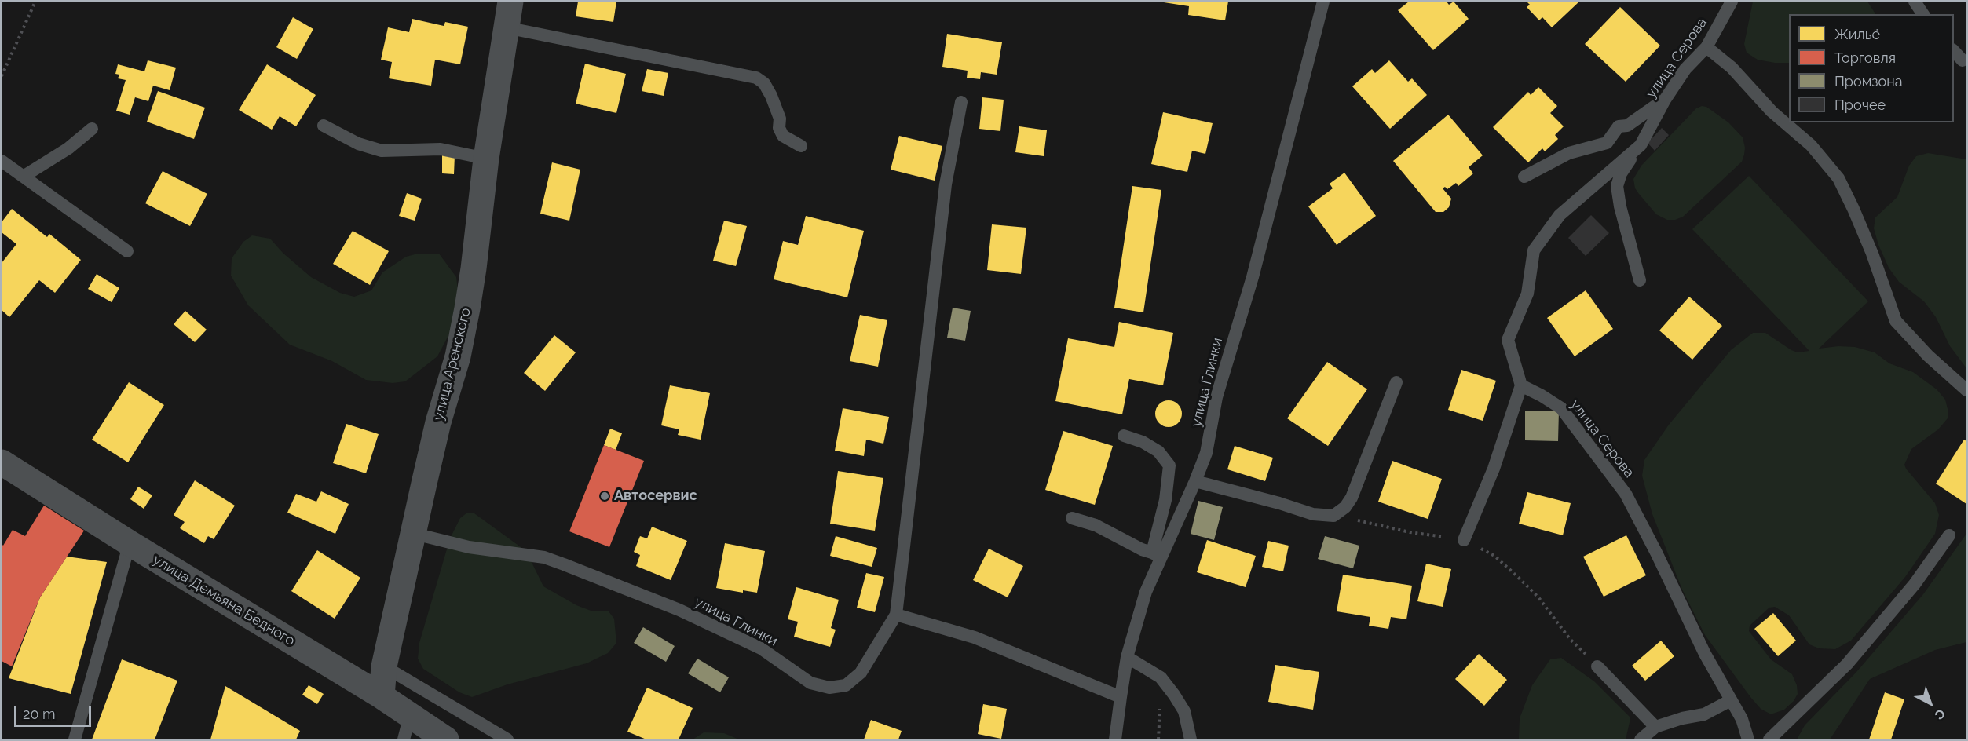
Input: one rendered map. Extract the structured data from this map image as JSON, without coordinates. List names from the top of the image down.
{
  "streets": {
    "street": ["улица Аренского", "улица Демьяна Бедного"],
    "lane": ["улица Серова", "улица Глинки"]
  },
  "crossings": [
    ["улица Аренского", "улица Глинки"],
    ["улица Аренского", "улица Демьяна Бедного"]
  ],
  "places": ["Автосервис"],
  "legend": [
    "Жильё",
    "Торговля",
    "Промзона",
    "Прочее"
  ],
  "scale_bar": "20 m",
  "north": "bottom right"
}
